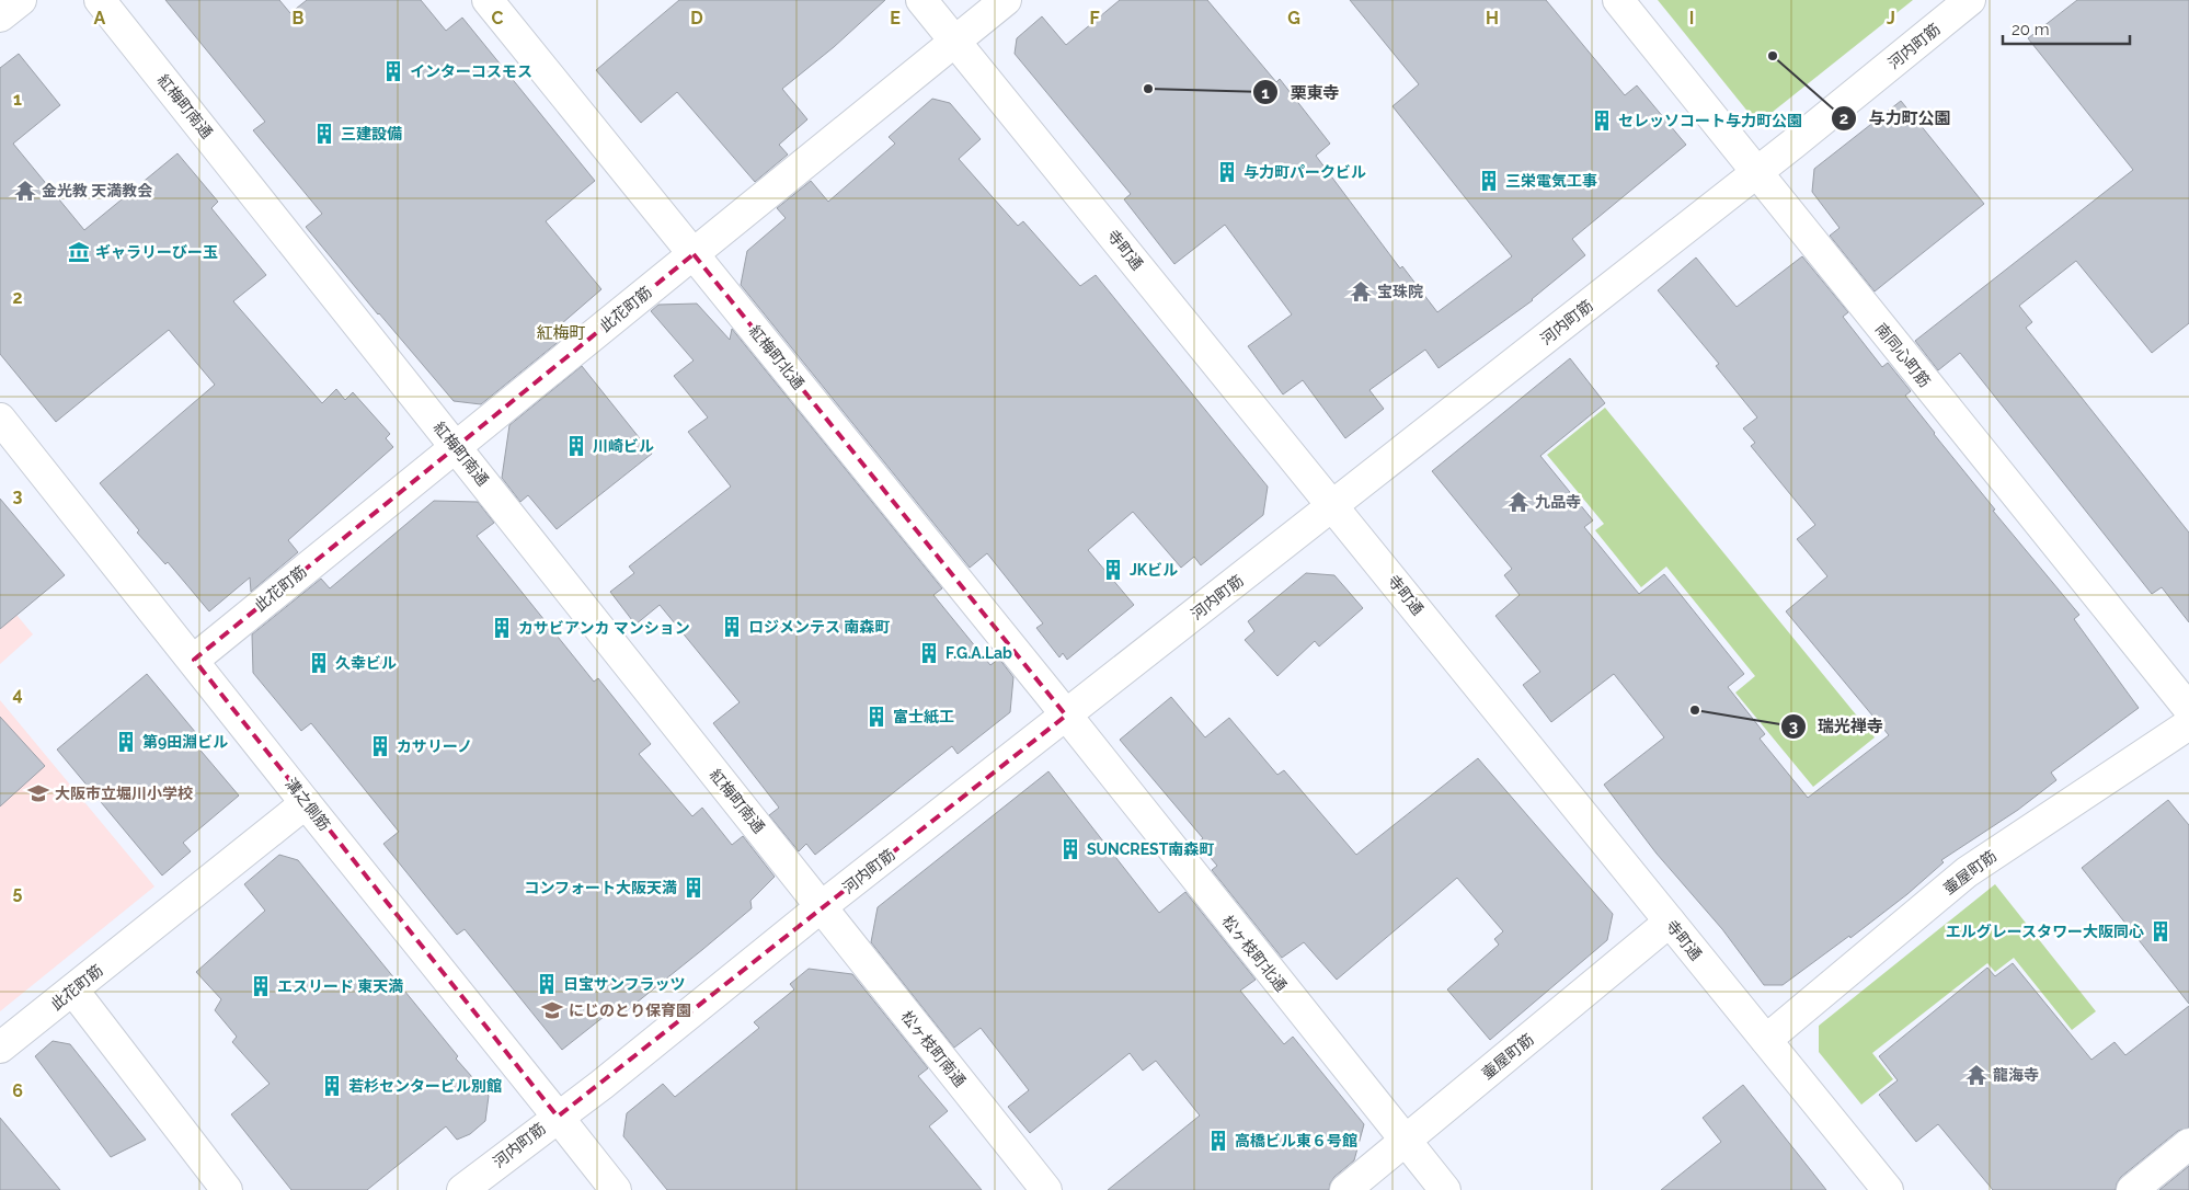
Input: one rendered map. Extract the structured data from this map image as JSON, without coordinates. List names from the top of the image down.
{
  "streets": {
    "street": [
      "河内町筋",
      "紅梅町南通",
      "寺町通",
      "此花町筋",
      "南同心町筋",
      "紅梅町北通",
      "溝之側筋",
      "壷屋町筋",
      "松ヶ枝町北通",
      "松ヶ枝町南通"
    ]
  },
  "crossings": [
    ["河内町筋", "紅梅町南通"],
    ["河内町筋", "寺町通"],
    ["河内町筋", "南同心町筋"],
    ["河内町筋", "紅梅町北通"],
    ["河内町筋", "溝之側筋"],
    ["河内町筋", "松ヶ枝町北通"],
    ["河内町筋", "松ヶ枝町南通"],
    ["紅梅町南通", "此花町筋"],
    ["紅梅町南通", "松ヶ枝町南通"],
    ["寺町通", "此花町筋"],
    ["寺町通", "壷屋町筋"],
    ["此花町筋", "紅梅町北通"],
    ["此花町筋", "溝之側筋"],
    ["紅梅町北通", "松ヶ枝町北通"],
    ["壷屋町筋", "松ヶ枝町北通"]
  ],
  "districts": ["紅梅町"],
  "places": {
    "other": ["与力町公園", "栗東寺", "瑞光禅寺"],
    "building": [
      "インターコスモス",
      "セレッソコート与力町公園",
      "三建設備",
      "与力町パークビル",
      "三栄電気工事",
      "川崎ビル",
      "JKビル",
      "ロジメンテス 南森町",
      "カサビアンカ マンション",
      "F.G.A.Lab",
      "久幸ビル",
      "富士紙工",
      "第9田淵ビル",
      "カサリーノ",
      "SUNCREST南森町",
      "コンフォート大阪天満",
      "エルグレースタワー大阪同心",
      "日宝サンフラッツ",
      "エスリード 東天満",
      "若杉センタービル別館",
      "高橋ビル東６号館"
    ],
    "temple": [
      "金光教 天満教会",
      "宝珠院",
      "九品寺",
      "龍海寺"
    ],
    "museum": ["ギャラリーびー玉"],
    "school or university": ["大阪市立堀川小学校", "にじのとり保育園"]
  },
  "scale_bar": "20 m",
  "grid": {
    "columns": [
      "A",
      "B",
      "C",
      "D",
      "E",
      "F",
      "G",
      "H",
      "I",
      "J"
    ],
    "rows": [
      "1",
      "2",
      "3",
      "4",
      "5",
      "6"
    ]
  }
}
